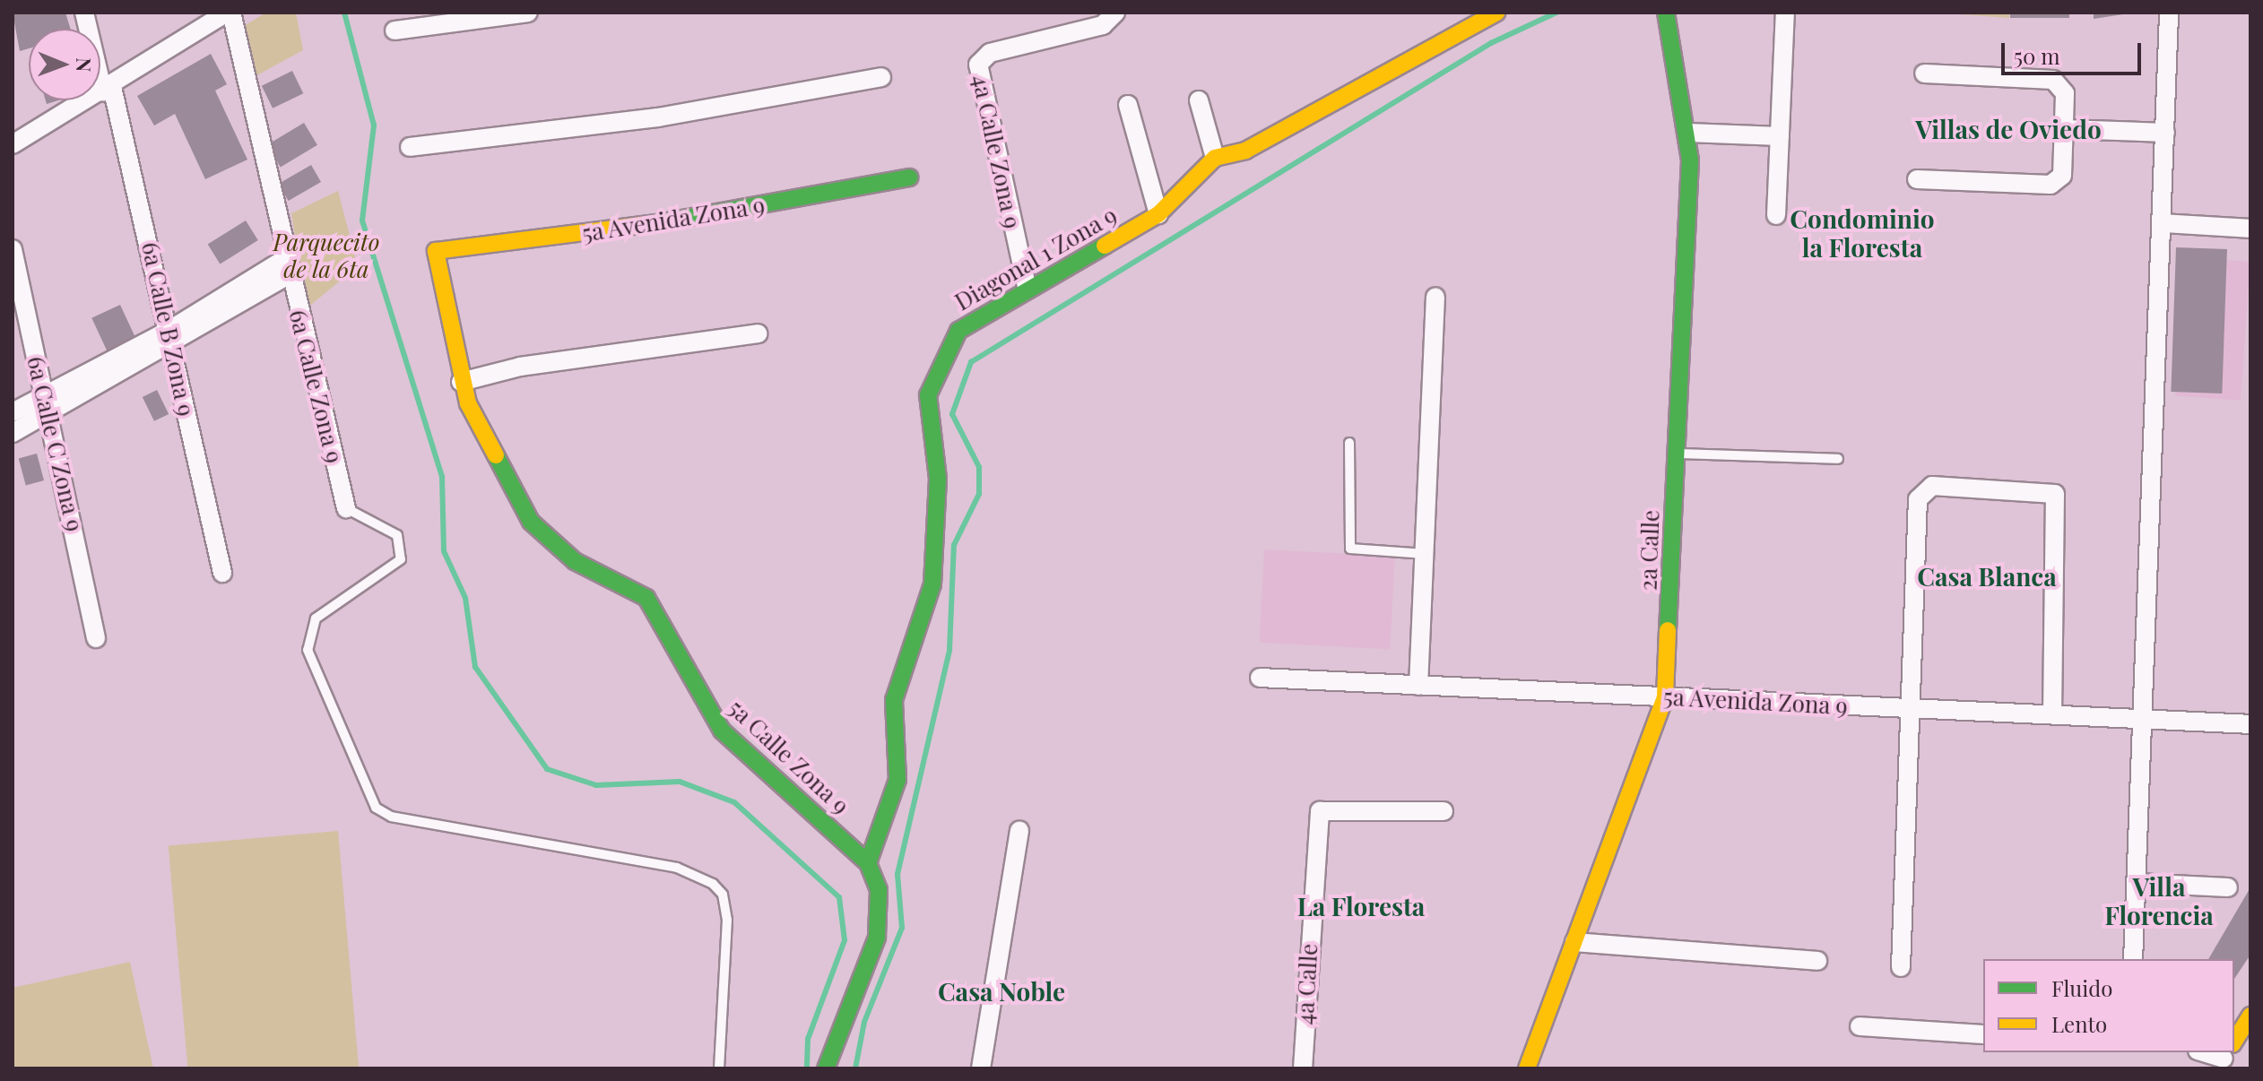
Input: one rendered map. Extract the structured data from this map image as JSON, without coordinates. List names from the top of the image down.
{
  "streets": {
    "street": [
      "4a Calle Zona 9",
      "5a Avenida Zona 9",
      "Diagonal 1 Zona 9",
      "6a Calle B Zona 9",
      "6a Calle Zona 9",
      "6a Calle C Zona 9",
      "2a Calle",
      "5a Calle Zona 9",
      "4a Calle"
    ]
  },
  "crossings": [
    ["4a Calle Zona 9", "Diagonal 1 Zona 9"],
    ["5a Avenida Zona 9", "2a Calle"],
    ["5a Avenida Zona 9", "5a Calle Zona 9"],
    ["Diagonal 1 Zona 9", "5a Calle Zona 9"]
  ],
  "districts": [
    "Villas de Oviedo",
    "Condominio la Floresta",
    "Casa Blanca",
    "Villa Florencia",
    "La Floresta",
    "Casa Noble"
  ],
  "parks": ["Parquecito de la 6ta"],
  "legend": ["Fluido", "Lento"],
  "scale_bar": "50 m",
  "north": "right"
}
